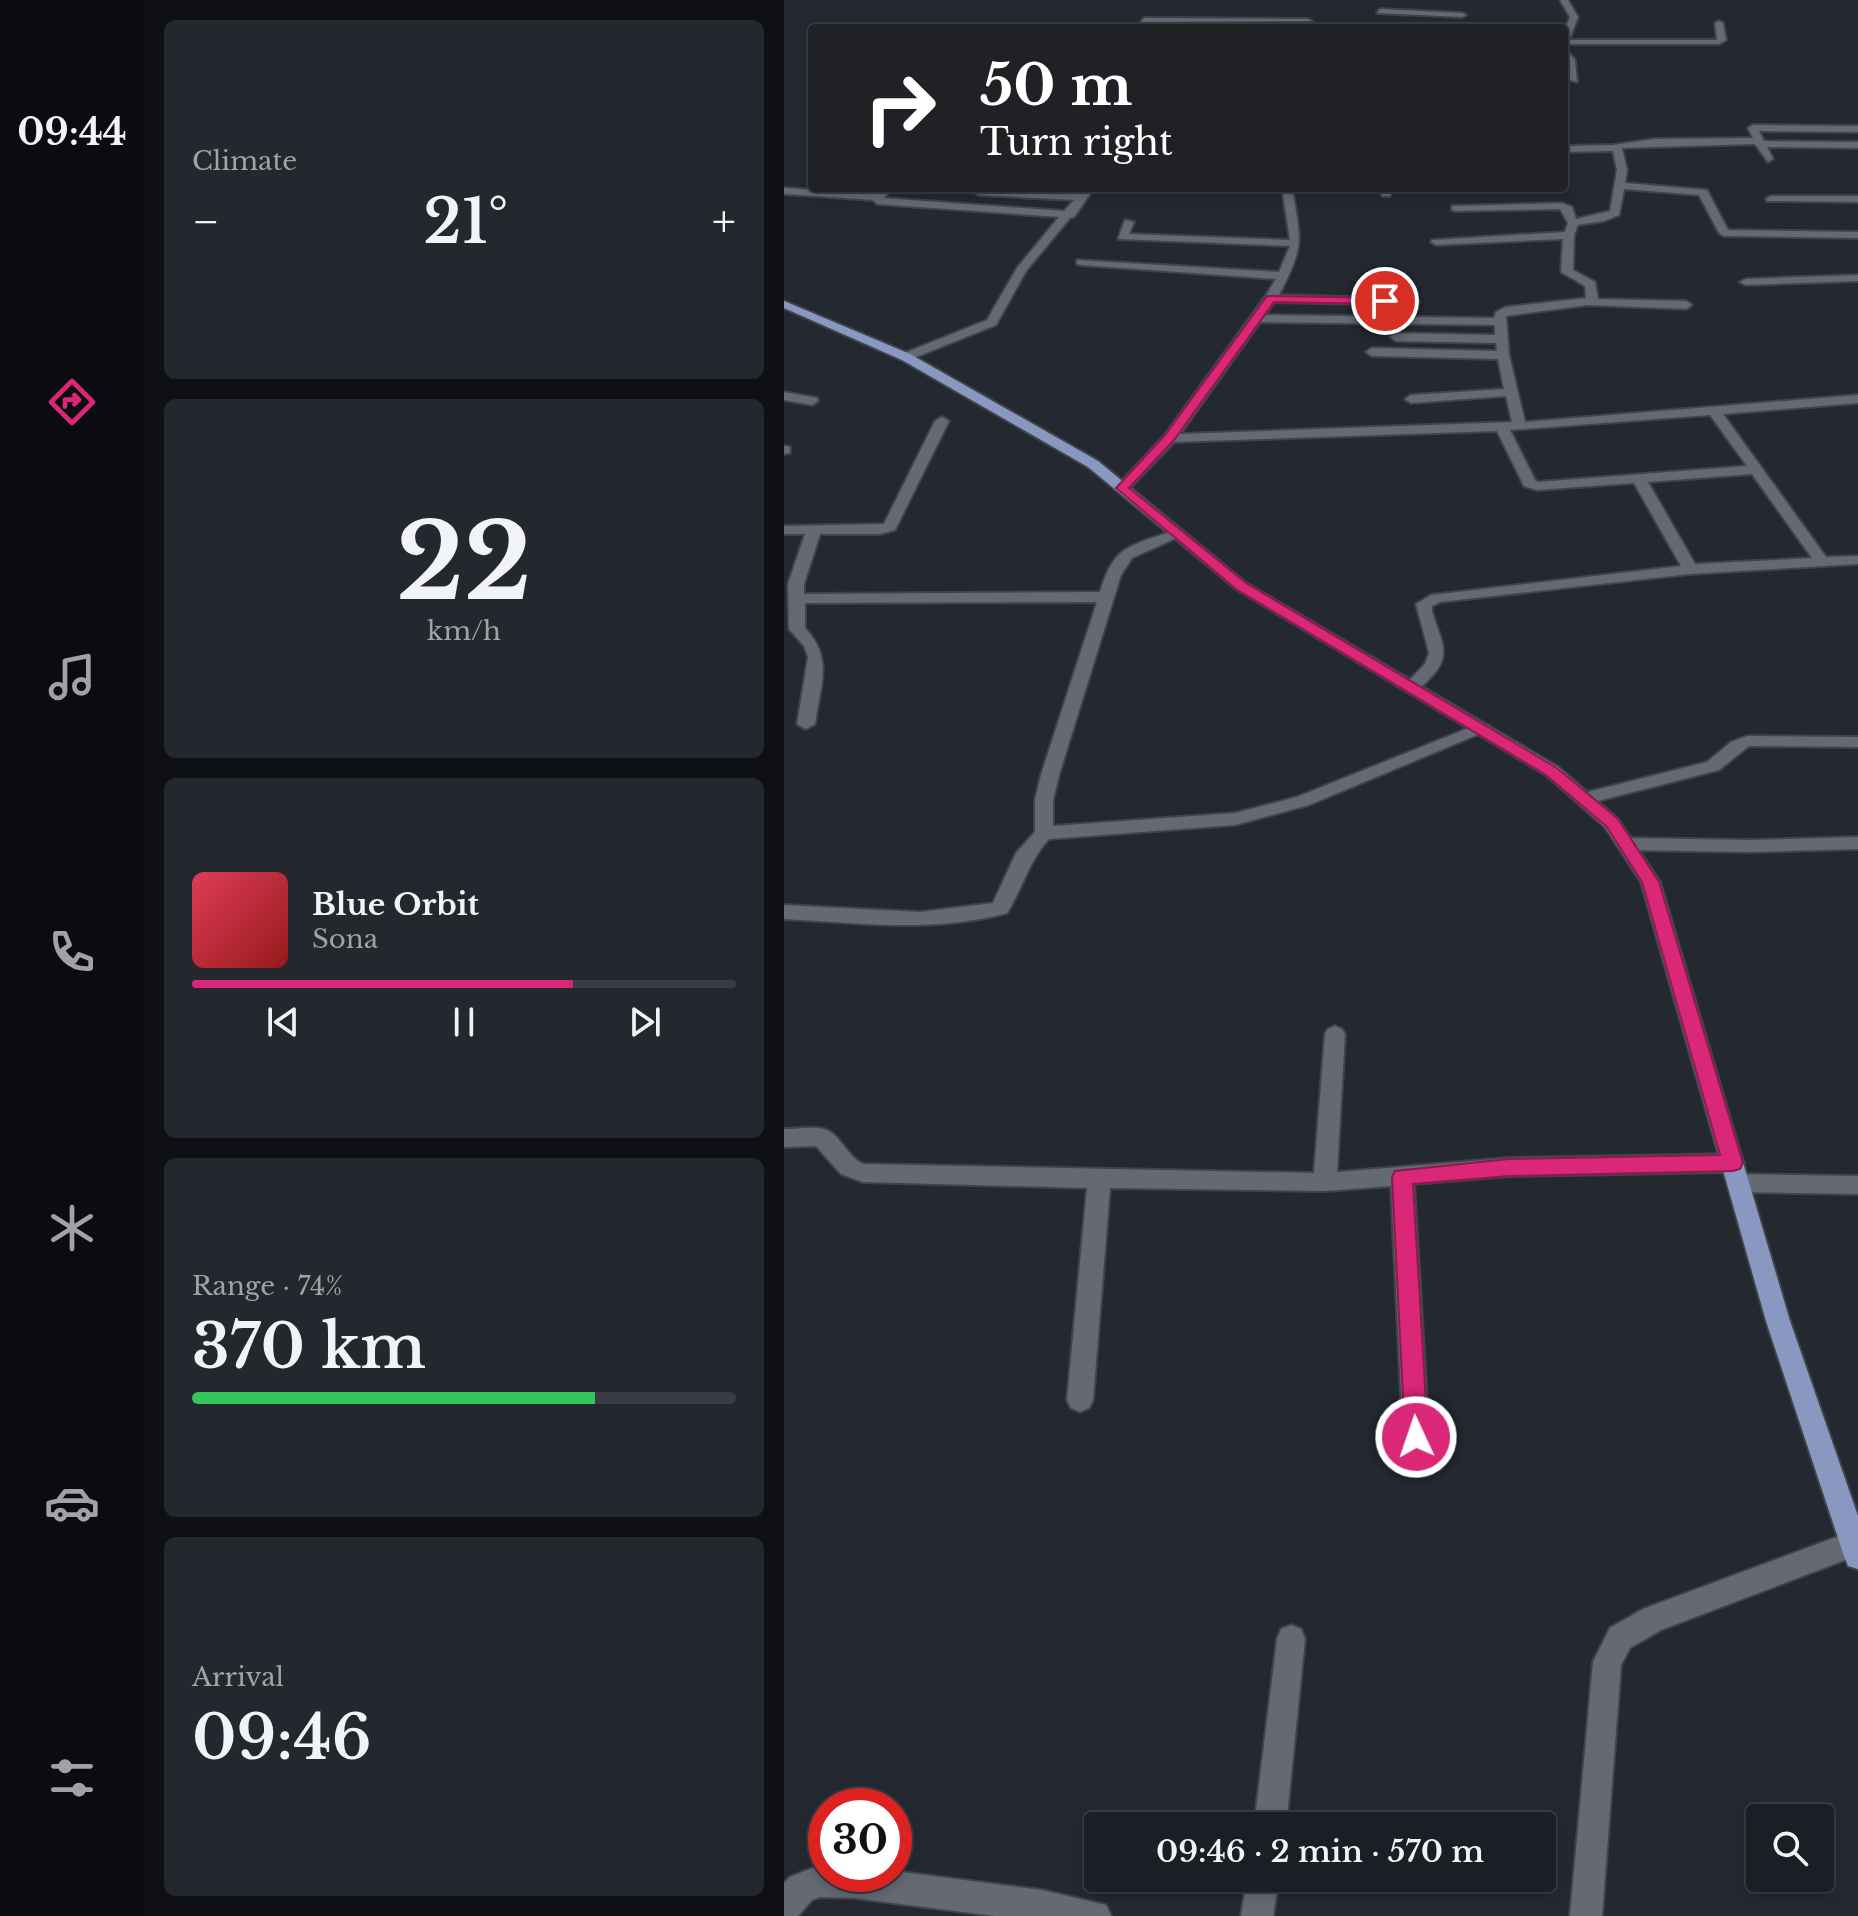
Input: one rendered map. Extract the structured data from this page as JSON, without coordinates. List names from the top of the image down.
{
  "page": {
    "tabs": "09:44",
    "tile": [
      "Climate",
      ["22", "km/h"],
      ["Range · 74%", "370 km"],
      ["Arrival", "09:46"]
    ],
    "turn": ["50 m", "Turn right"],
    "heat": ["−", "21°", "+"],
    "song": ["Blue Orbit", "Sona"],
    "limit": "30",
    "trip": "09:46 · 2 min · 570 m"
  }
}
